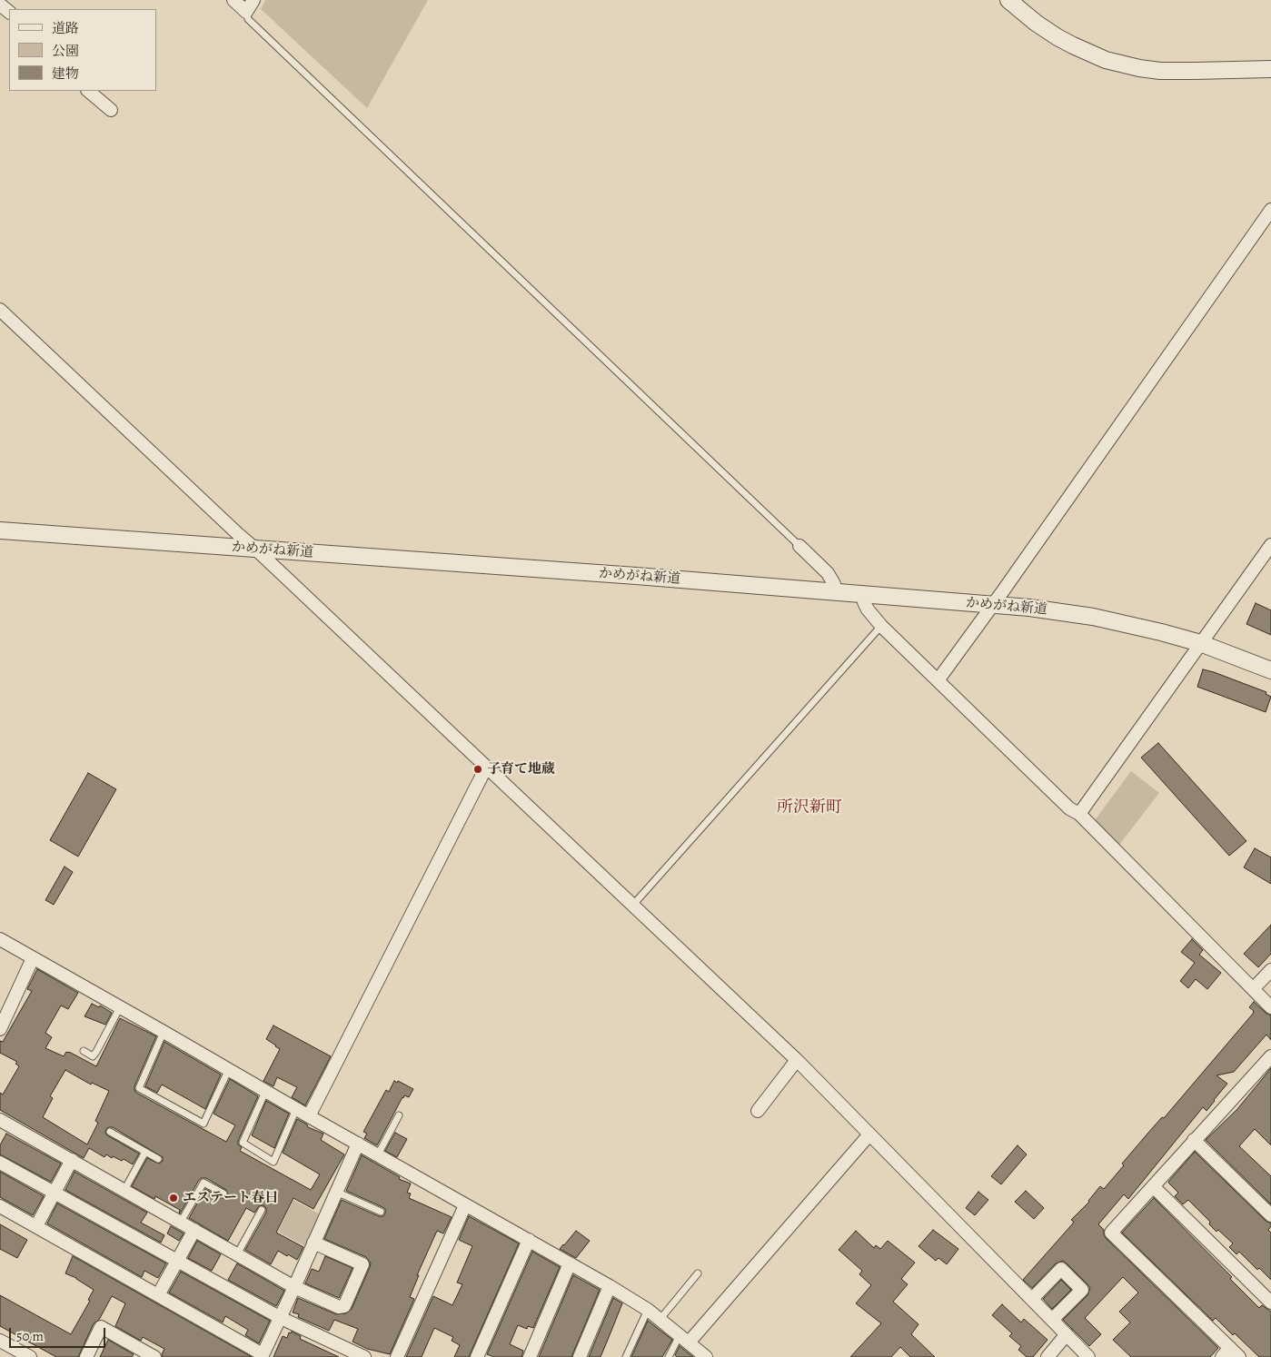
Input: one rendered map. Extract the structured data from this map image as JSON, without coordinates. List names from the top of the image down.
{
  "streets": {
    "street": ["かめがね新道"]
  },
  "districts": ["所沢新町"],
  "places": ["子育て地蔵", "エステート春日"],
  "legend": ["道路", "公園", "建物"],
  "scale_bar": "50 m"
}
